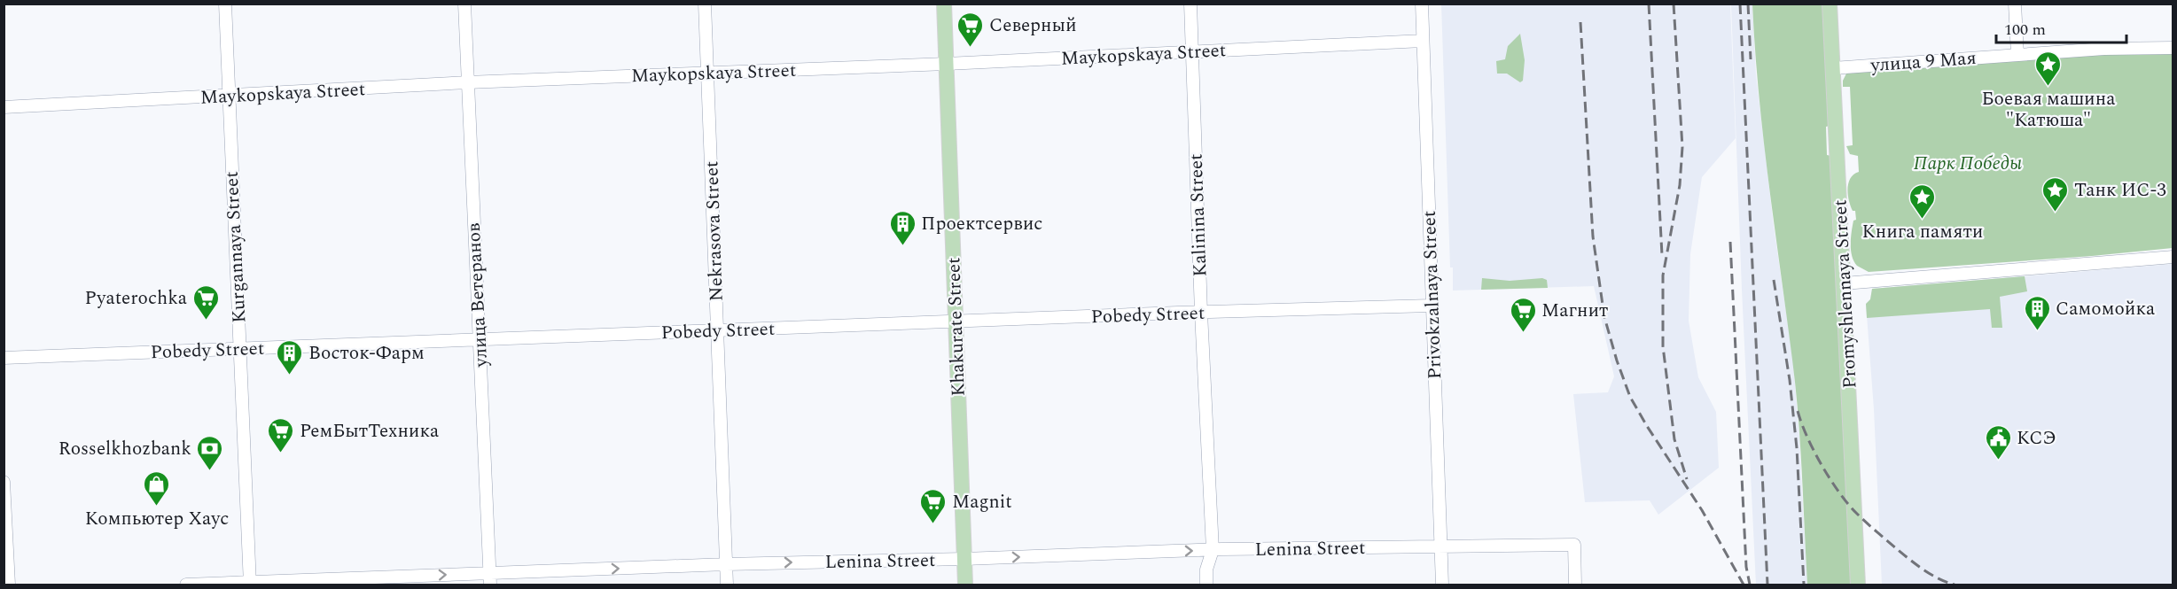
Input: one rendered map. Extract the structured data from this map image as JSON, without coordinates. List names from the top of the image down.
{
  "streets": {
    "main road": ["Promyshlennaya Street", "Khakurate Street"],
    "street": [
      "Maykopskaya Street",
      "улица 9 Мая",
      "Kalinina Street",
      "Nekrasova Street",
      "Kurgannaya Street",
      "улица Ветеранов",
      "Privokzalnaya Street",
      "Pobedy Street",
      "Lenina Street"
    ]
  },
  "crossings": [
    ["Maykopskaya Street", "Kalinina Street"],
    ["Maykopskaya Street", "Nekrasova Street"],
    ["Maykopskaya Street", "Kurgannaya Street"],
    ["Maykopskaya Street", "улица Ветеранов"],
    ["Maykopskaya Street", "Privokzalnaya Street"],
    ["Maykopskaya Street", "Khakurate Street"],
    ["улица 9 Мая", "Promyshlennaya Street"],
    ["Kalinina Street", "Pobedy Street"],
    ["Kalinina Street", "Lenina Street"],
    ["Nekrasova Street", "Pobedy Street"],
    ["Nekrasova Street", "Lenina Street"],
    ["Kurgannaya Street", "Pobedy Street"],
    ["Kurgannaya Street", "Lenina Street"],
    ["улица Ветеранов", "Pobedy Street"],
    ["улица Ветеранов", "Lenina Street"],
    ["Privokzalnaya Street", "Pobedy Street"],
    ["Privokzalnaya Street", "Lenina Street"],
    ["Pobedy Street", "Khakurate Street"],
    ["Khakurate Street", "Lenina Street"]
  ],
  "one_way": ["Lenina Street"],
  "parks": ["Парк Победы"],
  "places": {
    "supermarket": [
      "Северный",
      "Pyaterochka",
      "Магнит",
      "РемБытТехника",
      "Magnit"
    ],
    "place": ["Боевая машина \"Катюша\"", "Танк ИС-3", "Книга памяти"],
    "building": ["Проектсервис", "Самомойка", "Восток-Фарм"],
    "public building": ["КСЭ"],
    "bank": ["Rosselkhozbank"],
    "shop": ["Компьютер Хаус"]
  },
  "scale_bar": "100 m"
}
